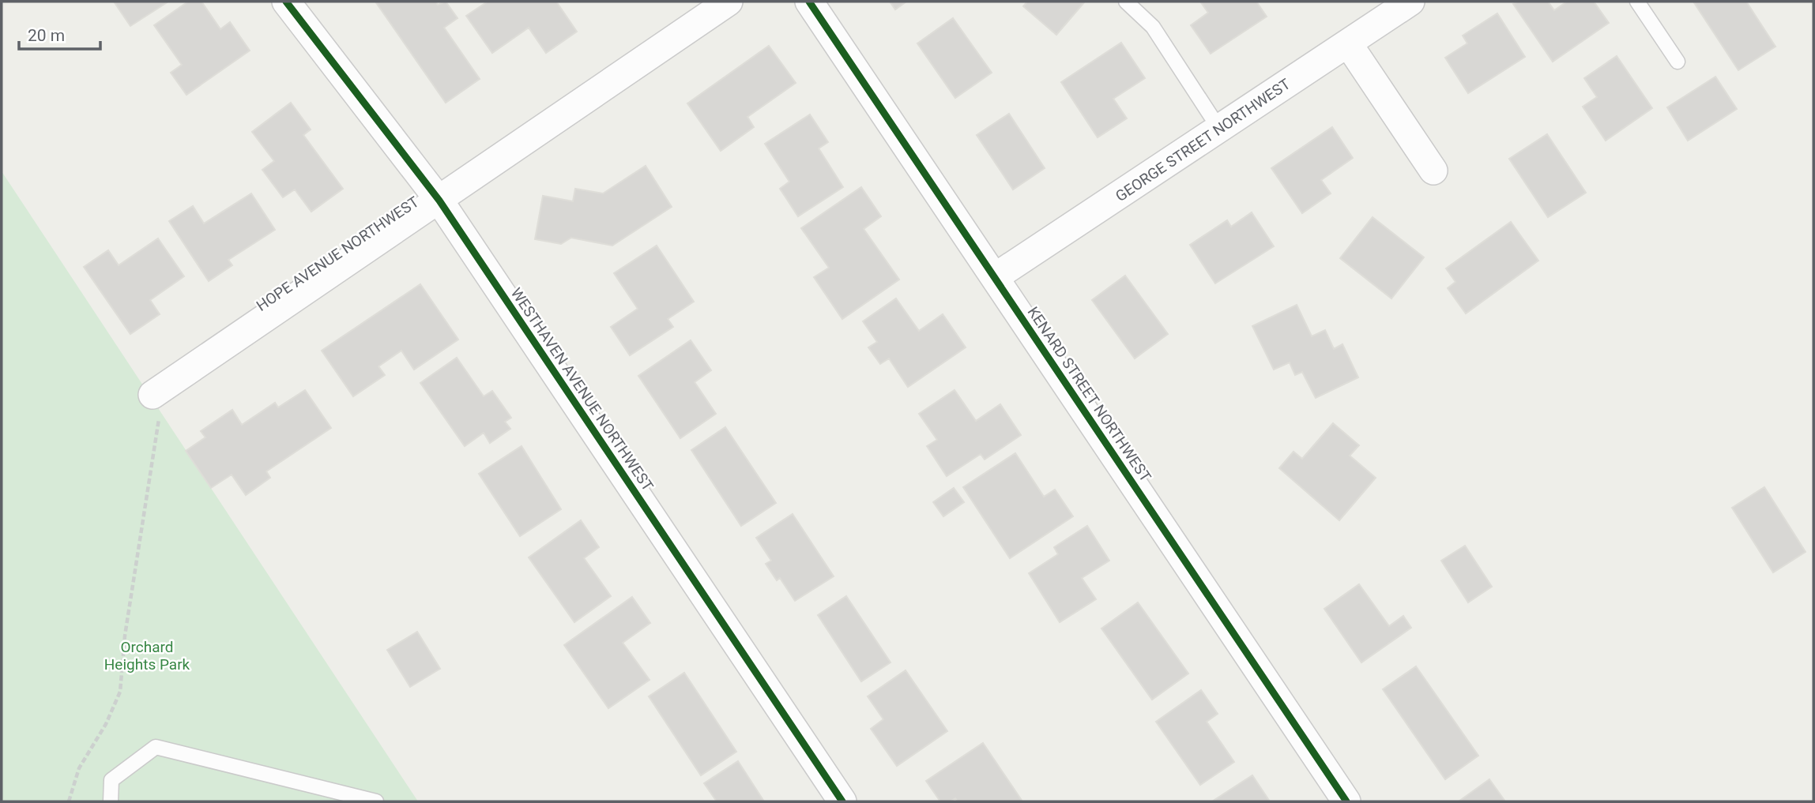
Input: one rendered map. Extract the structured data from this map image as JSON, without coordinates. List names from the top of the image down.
{
  "streets": {
    "street": [
      "GEORGE STREET NORTHWEST",
      "HOPE AVENUE NORTHWEST",
      "WESTHAVEN AVENUE NORTHWEST",
      "KENARD STREET NORTHWEST"
    ]
  },
  "crossings": [
    ["GEORGE STREET NORTHWEST", "KENARD STREET NORTHWEST"],
    ["HOPE AVENUE NORTHWEST", "WESTHAVEN AVENUE NORTHWEST"]
  ],
  "parks": ["Orchard Heights Park"],
  "scale_bar": "20 m"
}
